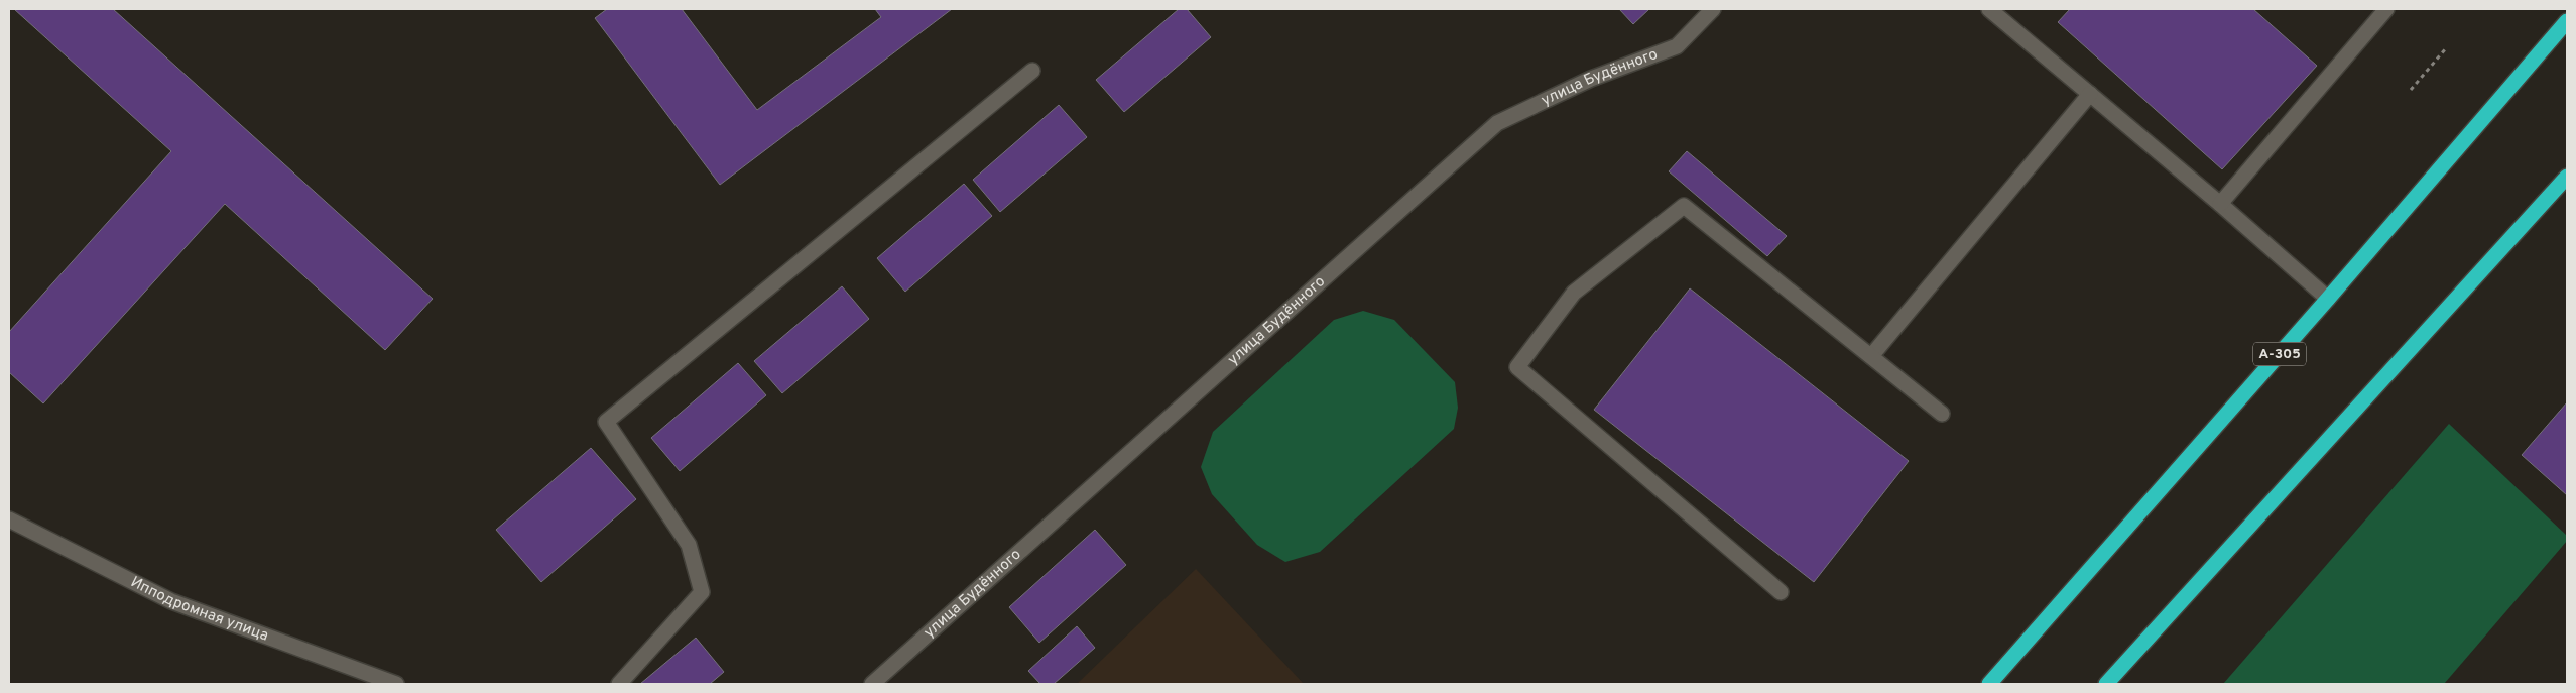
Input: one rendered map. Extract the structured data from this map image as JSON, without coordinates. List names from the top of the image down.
{
  "streets": {
    "highway": ["А-305"],
    "street": ["улица Будённого", "Ипподромная улица"]
  }
}
